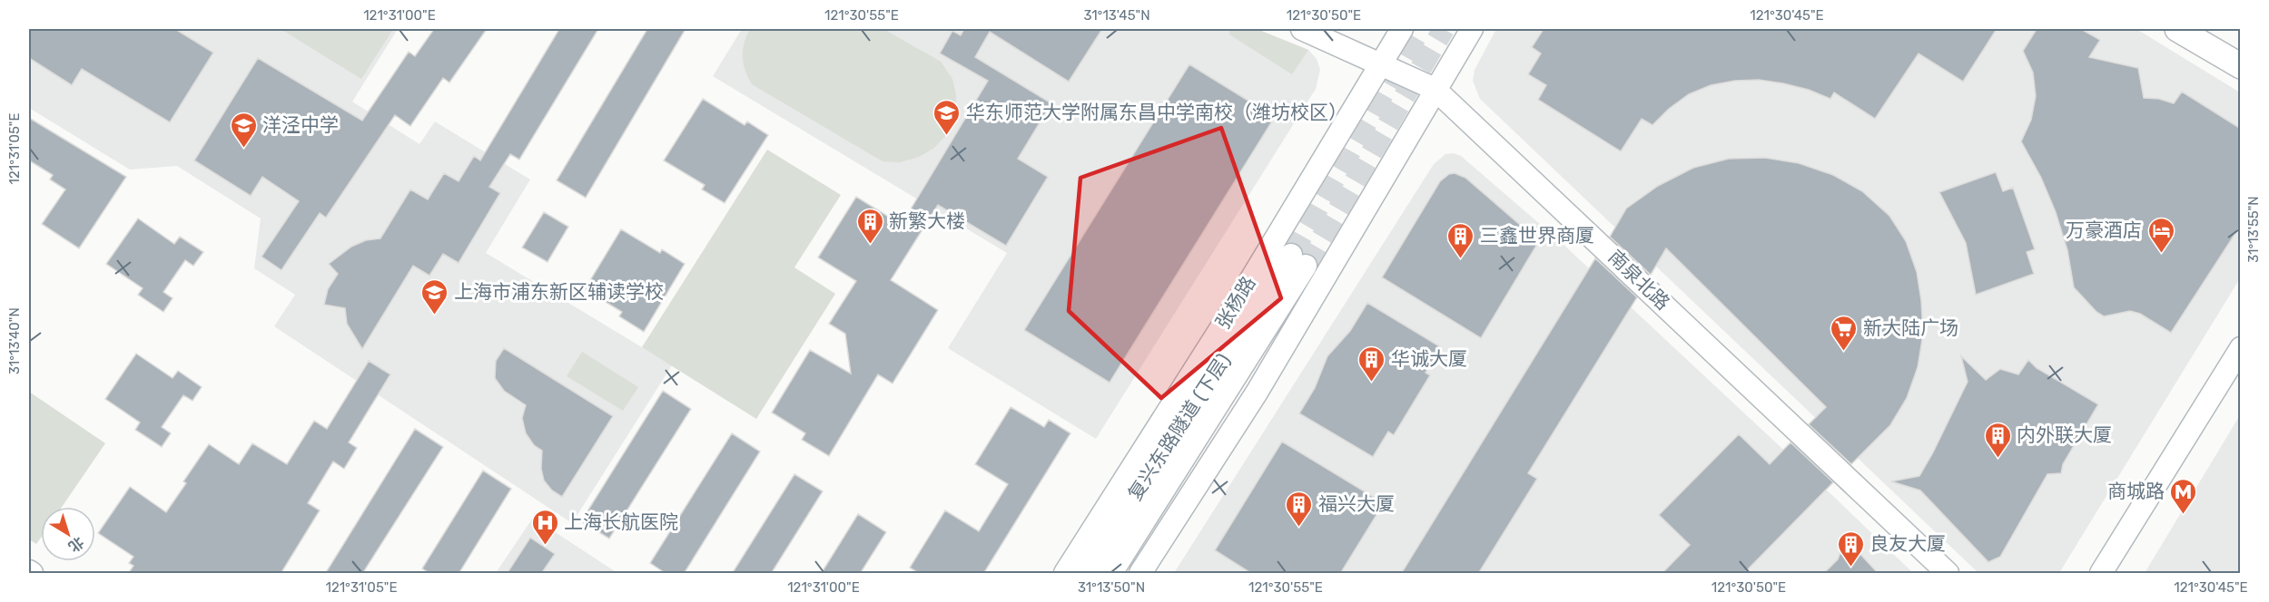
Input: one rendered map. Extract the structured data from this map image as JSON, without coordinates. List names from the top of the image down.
{
  "streets": {
    "main road": ["南泉北路", "张杨路", "复兴东路隧道 (下层)"]
  },
  "crossings": [
    ["南泉北路", "张杨路"]
  ],
  "places": {
    "school or university": ["华东师范大学附属东昌中学南校（潍坊校区）", "洋泾中学", "上海市浦东新区辅读学校"],
    "building": [
      "新繁大楼",
      "三鑫世界商厦",
      "华诚大厦",
      "内外联大厦",
      "福兴大厦",
      "良友大厦"
    ],
    "hotel": ["万豪酒店"],
    "supermarket": ["新大陆广场"],
    "metro station": ["商城路"],
    "hospital": ["上海长航医院"]
  },
  "north": "bottom right",
  "coordinates": [
    "121°31'00\"E",
    "121°30'55\"E",
    "31°13'45\"N",
    "121°30'50\"E",
    "121°30'45\"E",
    "121°31'05\"E",
    "31°13'55\"N",
    "31°13'40\"N",
    "31°13'50\"N"
  ]
}
